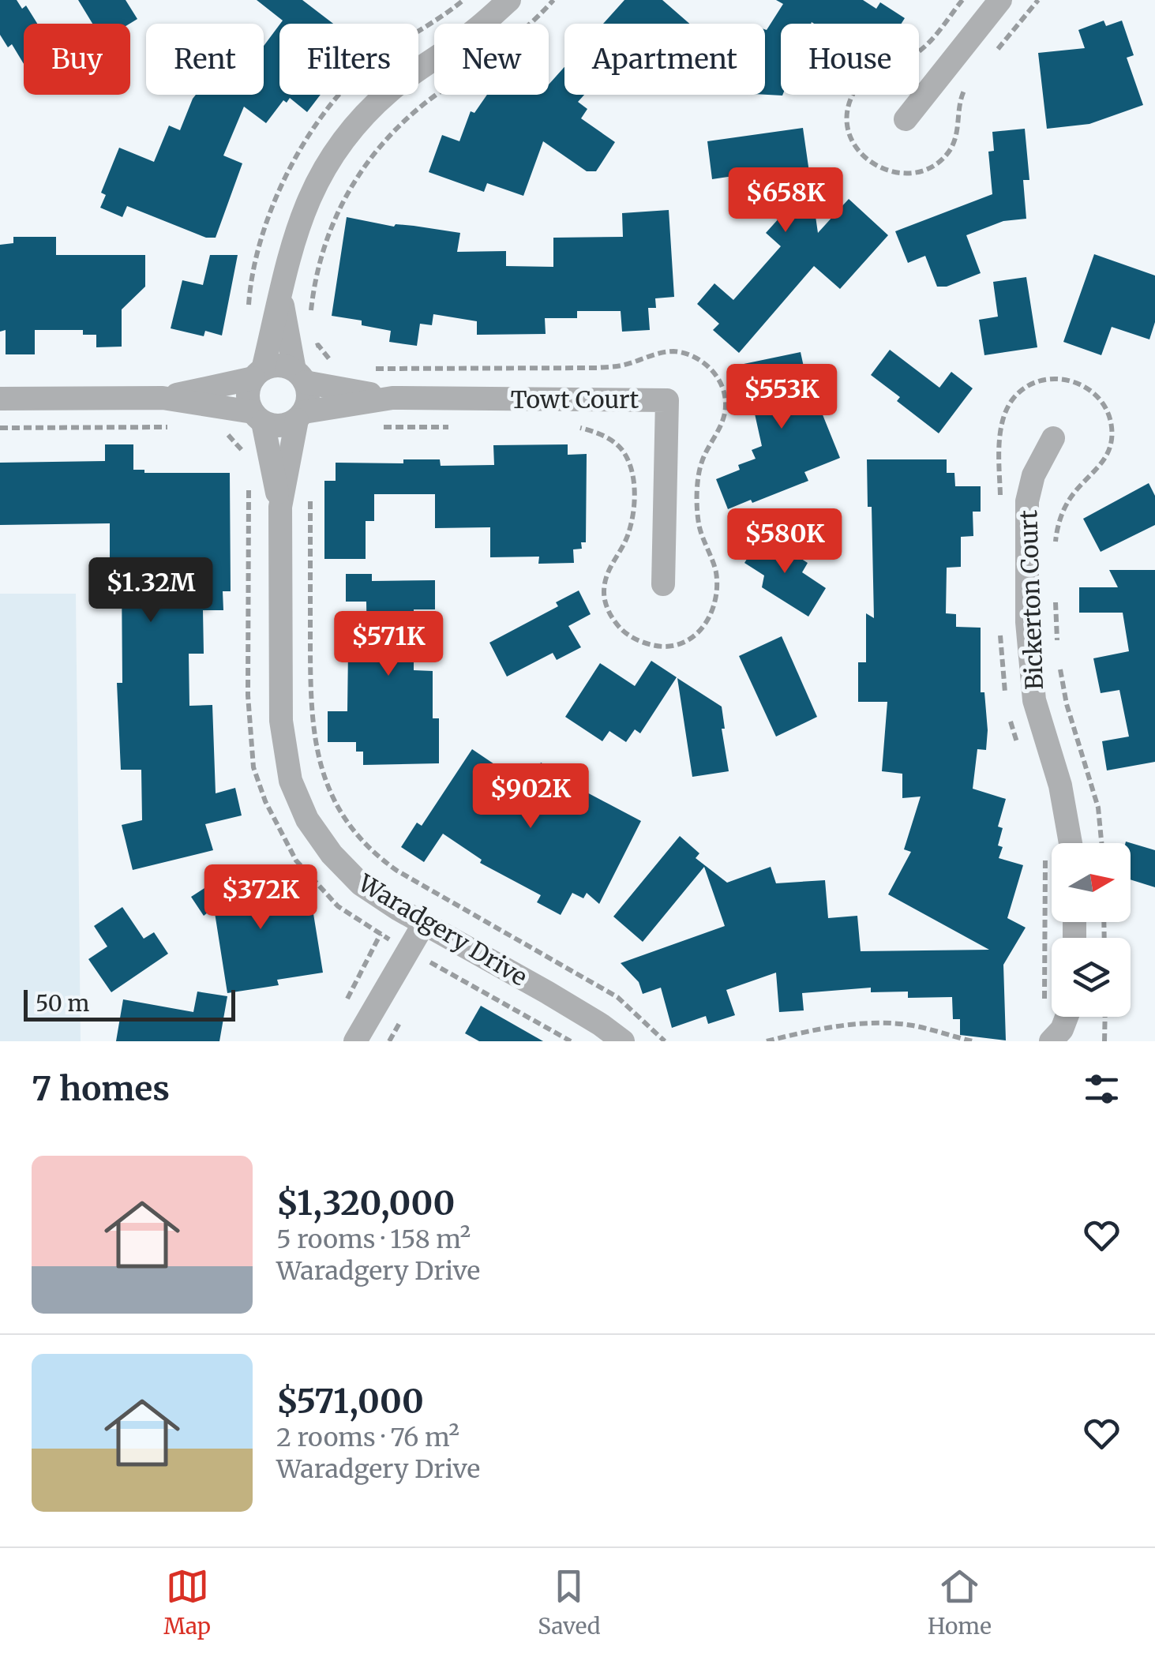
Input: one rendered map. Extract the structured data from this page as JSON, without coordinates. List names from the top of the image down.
{
  "streets": {
    "street": ["Towt Court", "Bickerton Court", "Waradgery Drive"]
  },
  "crossings": [
    ["Towt Court", "Waradgery Drive"]
  ],
  "scale_bar": "50 m",
  "north": "right",
  "page": {
    "chip": [
      "Buy",
      "Rent",
      "Filters",
      "New",
      "Apartment",
      "House"
    ],
    "price": [
      "$658K",
      "$553K",
      "$580K",
      "$1.32M",
      "$571K",
      "$902K",
      "$372K"
    ],
    "scale": "50 m",
    "heading": "7 homes",
    "list": [
      {
        "name": "$1,320,000",
        "note": "5 rooms · 158 m² · Waradgery Drive"
      },
      {
        "name": "$571,000",
        "note": "2 rooms · 76 m² · Waradgery Drive"
      }
    ],
    "tabs": ["Map", "Saved", "Home"]
  }
}
